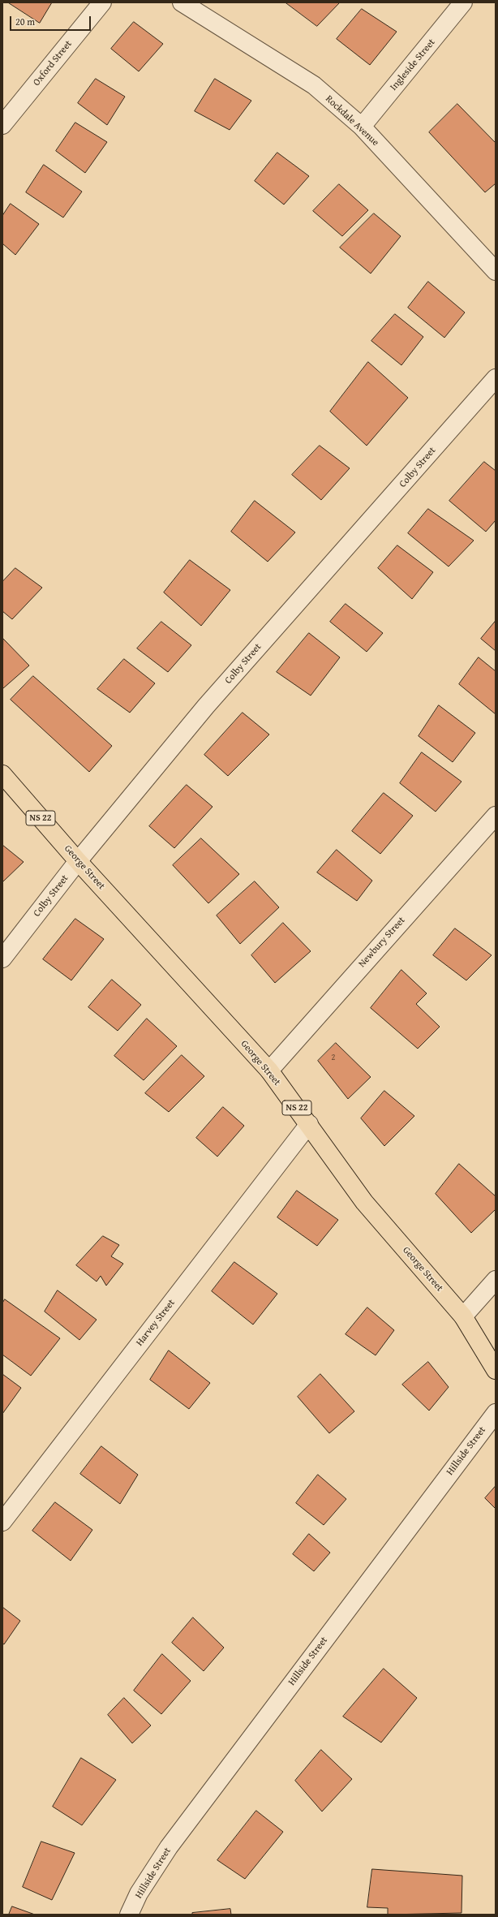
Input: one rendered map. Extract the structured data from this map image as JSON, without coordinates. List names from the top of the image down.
{
  "streets": {
    "main road": ["NS 22", "George Street"],
    "street": [
      "Oxford Street",
      "Ingleside Street",
      "Rockdale Avenue",
      "Colby Street",
      "Newbury Street",
      "Harvey Street",
      "Hillside Street"
    ]
  },
  "crossings": [
    ["Ingleside Street", "Rockdale Avenue"],
    ["Colby Street", "George Street"],
    ["George Street", "Newbury Street"],
    ["George Street", "Harvey Street"]
  ],
  "house_numbers": ["2"],
  "scale_bar": "20 m"
}
